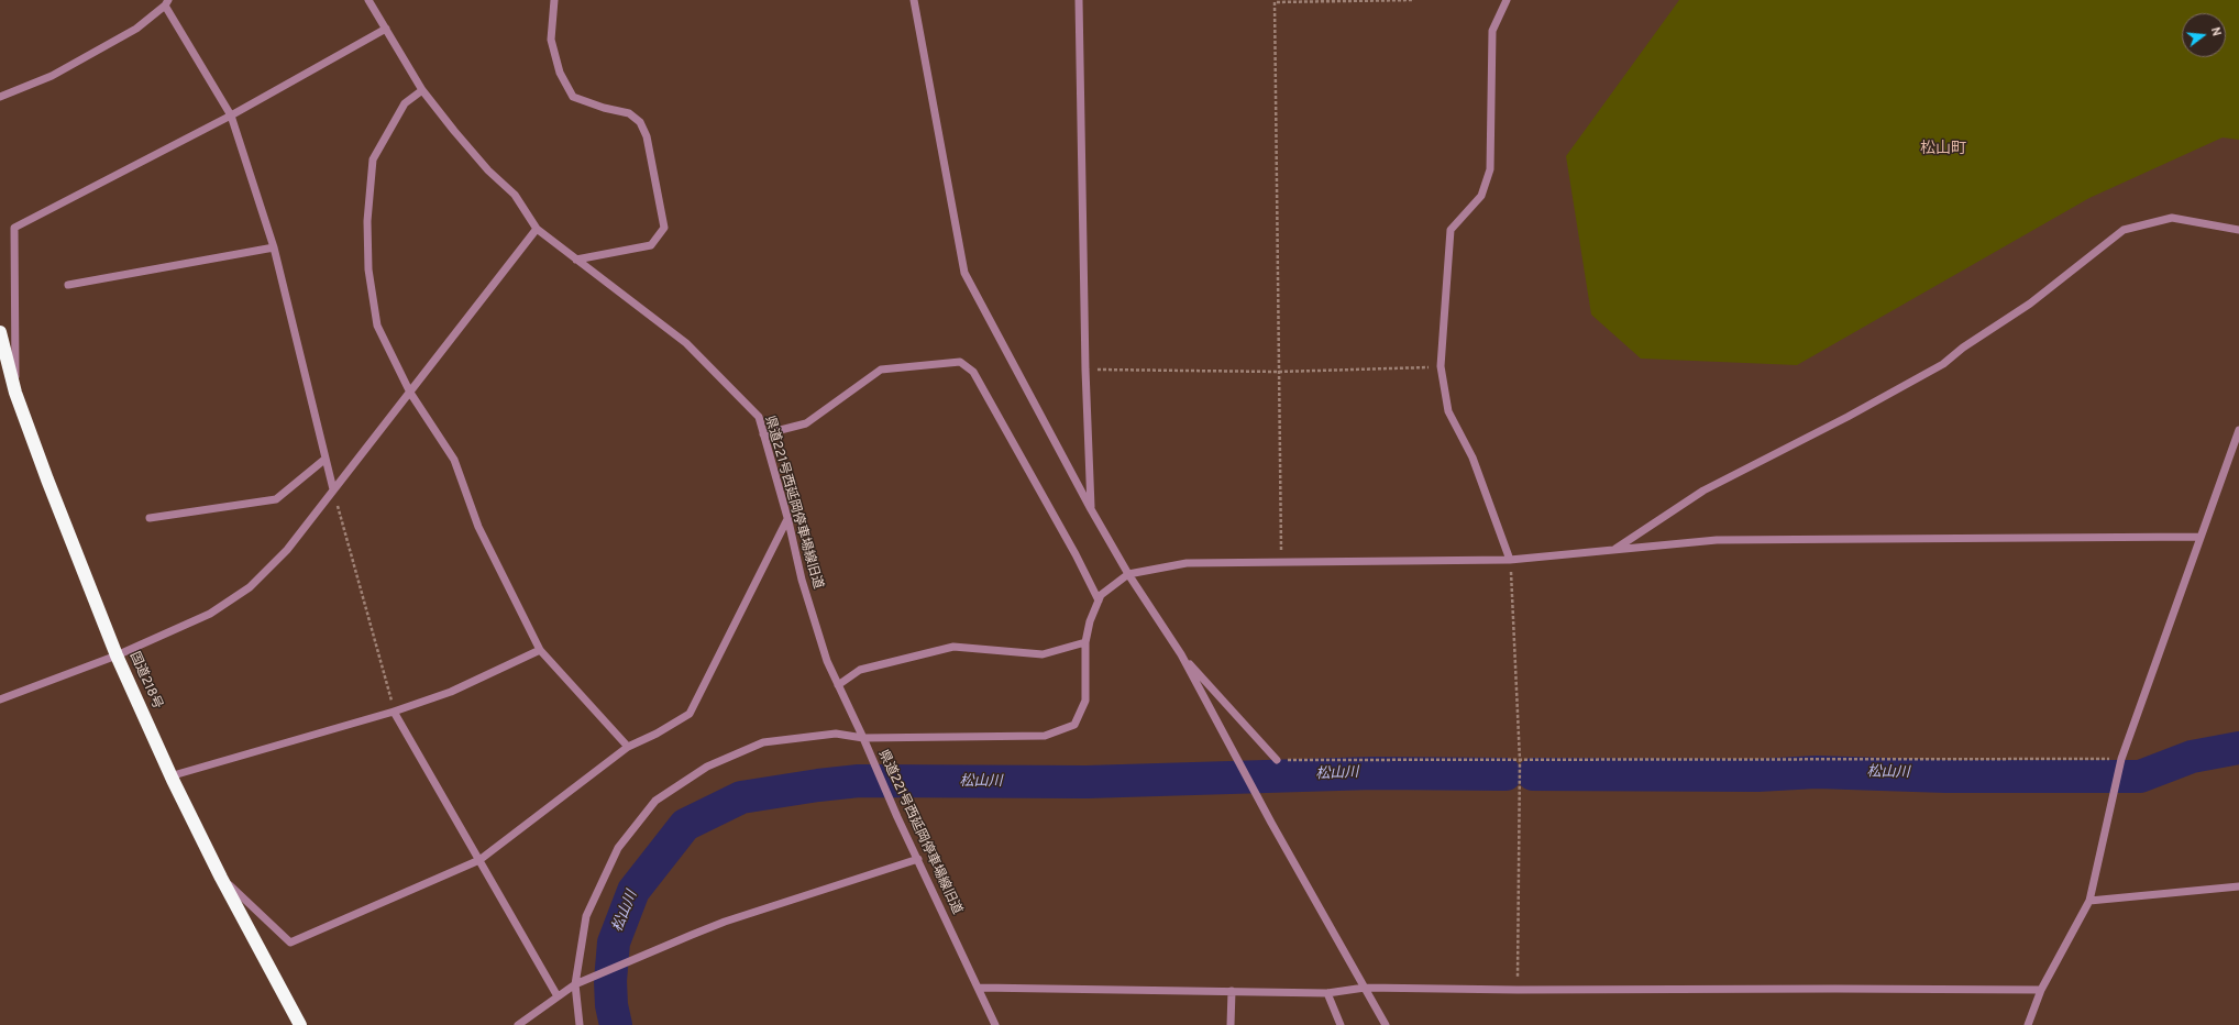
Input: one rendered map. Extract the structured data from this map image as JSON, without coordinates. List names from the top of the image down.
{
  "streets": {
    "highway": ["国道218号"],
    "street": ["県道221号西延岡停車場線旧道"]
  },
  "districts": ["松山町"],
  "water": ["松山川"],
  "north": "right"
}
